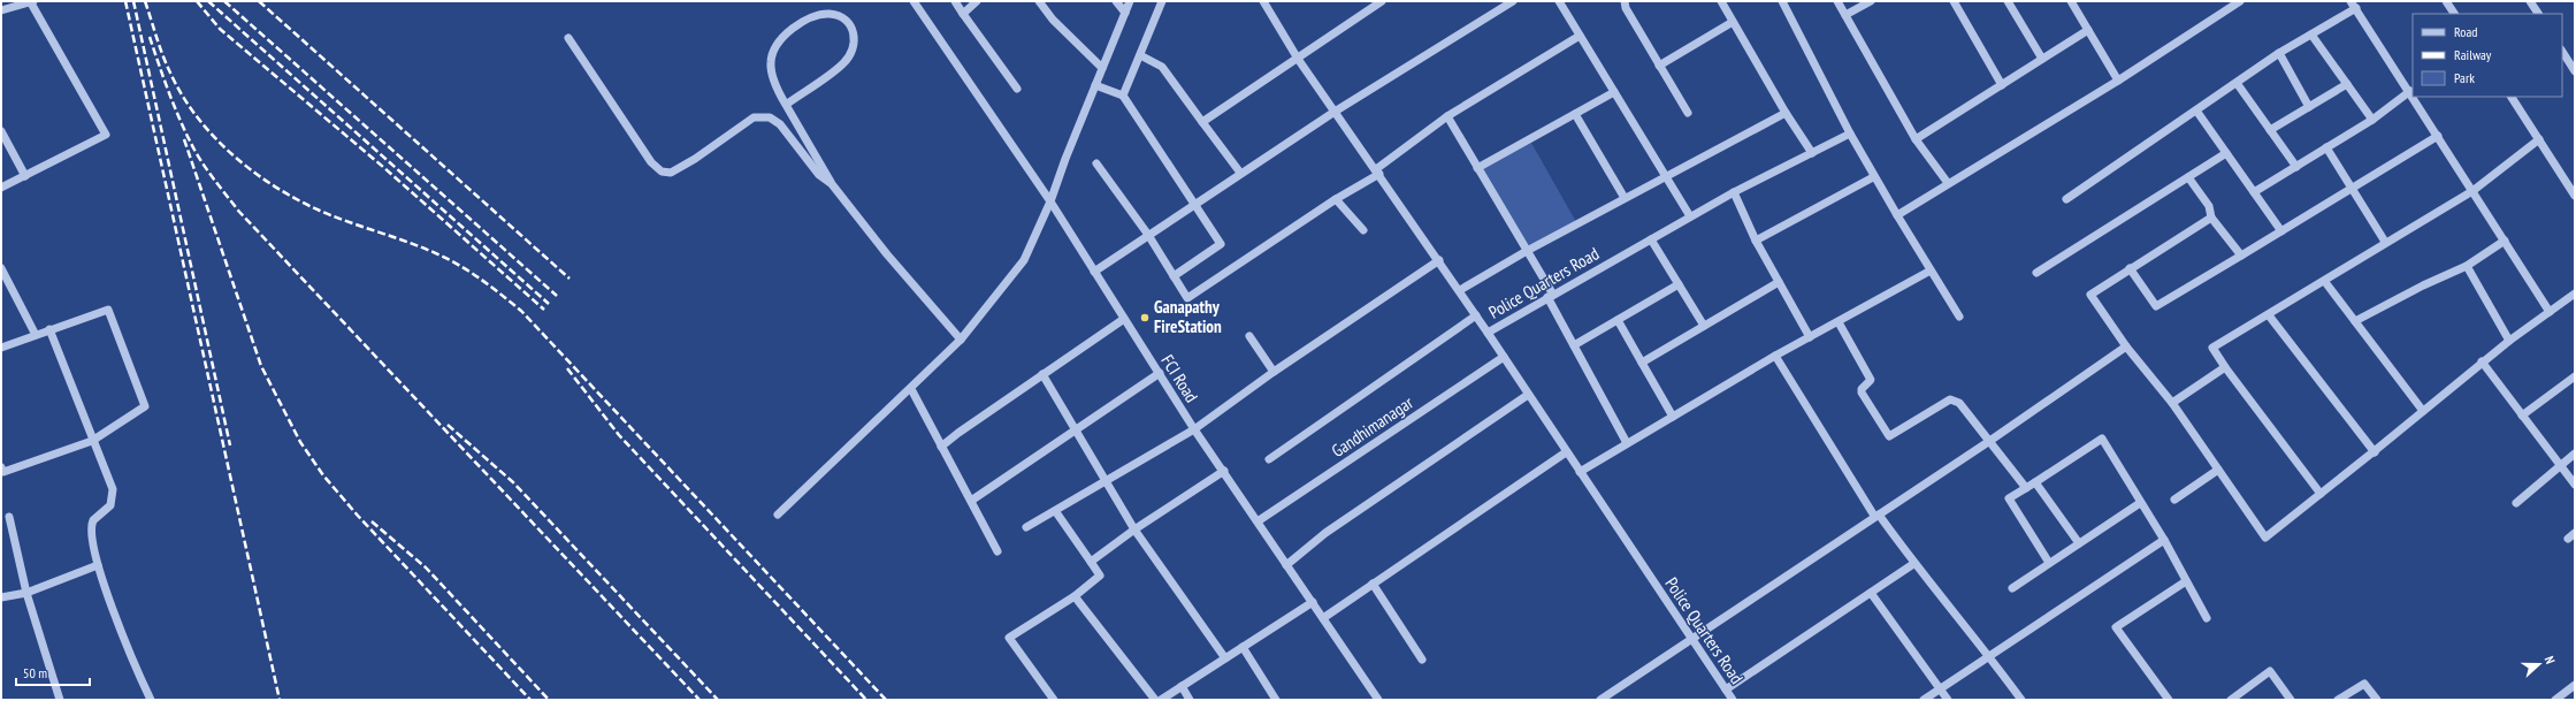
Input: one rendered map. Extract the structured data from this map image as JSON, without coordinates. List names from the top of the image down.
{
  "streets": {
    "street": ["Police Quarters Road", "FCI Road", "Gandhimanagar"]
  },
  "crossings": [
    ["Police Quarters Road", "Gandhimanagar"],
    ["FCI Road", "Gandhimanagar"]
  ],
  "places": ["Ganapathy FireStation"],
  "legend": ["Road", "Railway", "Park"],
  "scale_bar": "50 m",
  "north": "right"
}
